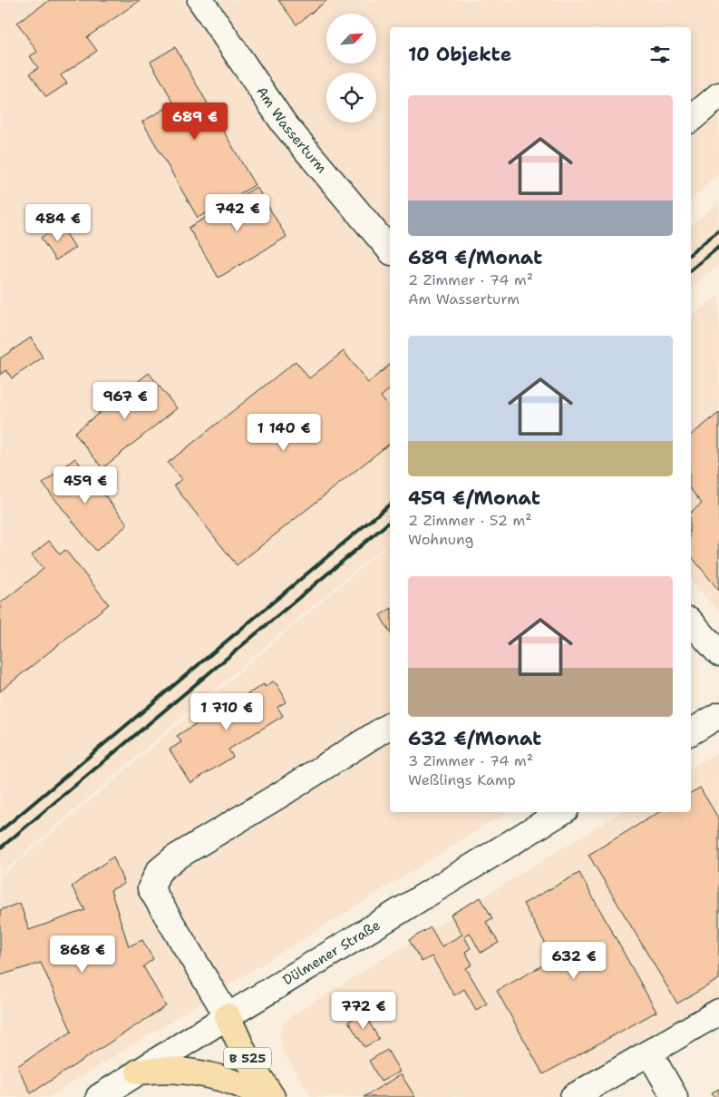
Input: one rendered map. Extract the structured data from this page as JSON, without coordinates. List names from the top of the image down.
{
  "streets": {
    "main road": ["B 525"],
    "street": ["Am Wasserturm", "Dülmener Straße"]
  },
  "crossings": [
    ["Dülmener Straße", "B 525"]
  ],
  "north": "top right",
  "page": {
    "heading": "10 Objekte",
    "list": [
      {
        "name": "689 €/Monat",
        "note": "2 Zimmer · 74 m² · Am Wasserturm"
      },
      {
        "name": "459 €/Monat",
        "note": "2 Zimmer · 52 m² · Wohnung"
      },
      {
        "name": "632 €/Monat",
        "note": "3 Zimmer · 74 m² · Weßlings Kamp"
      }
    ],
    "price": [
      "689 €",
      "742 €",
      "484 €",
      "967 €",
      "1 140 €",
      "459 €",
      "1 710 €",
      "868 €",
      "632 €",
      "772 €"
    ]
  }
}
